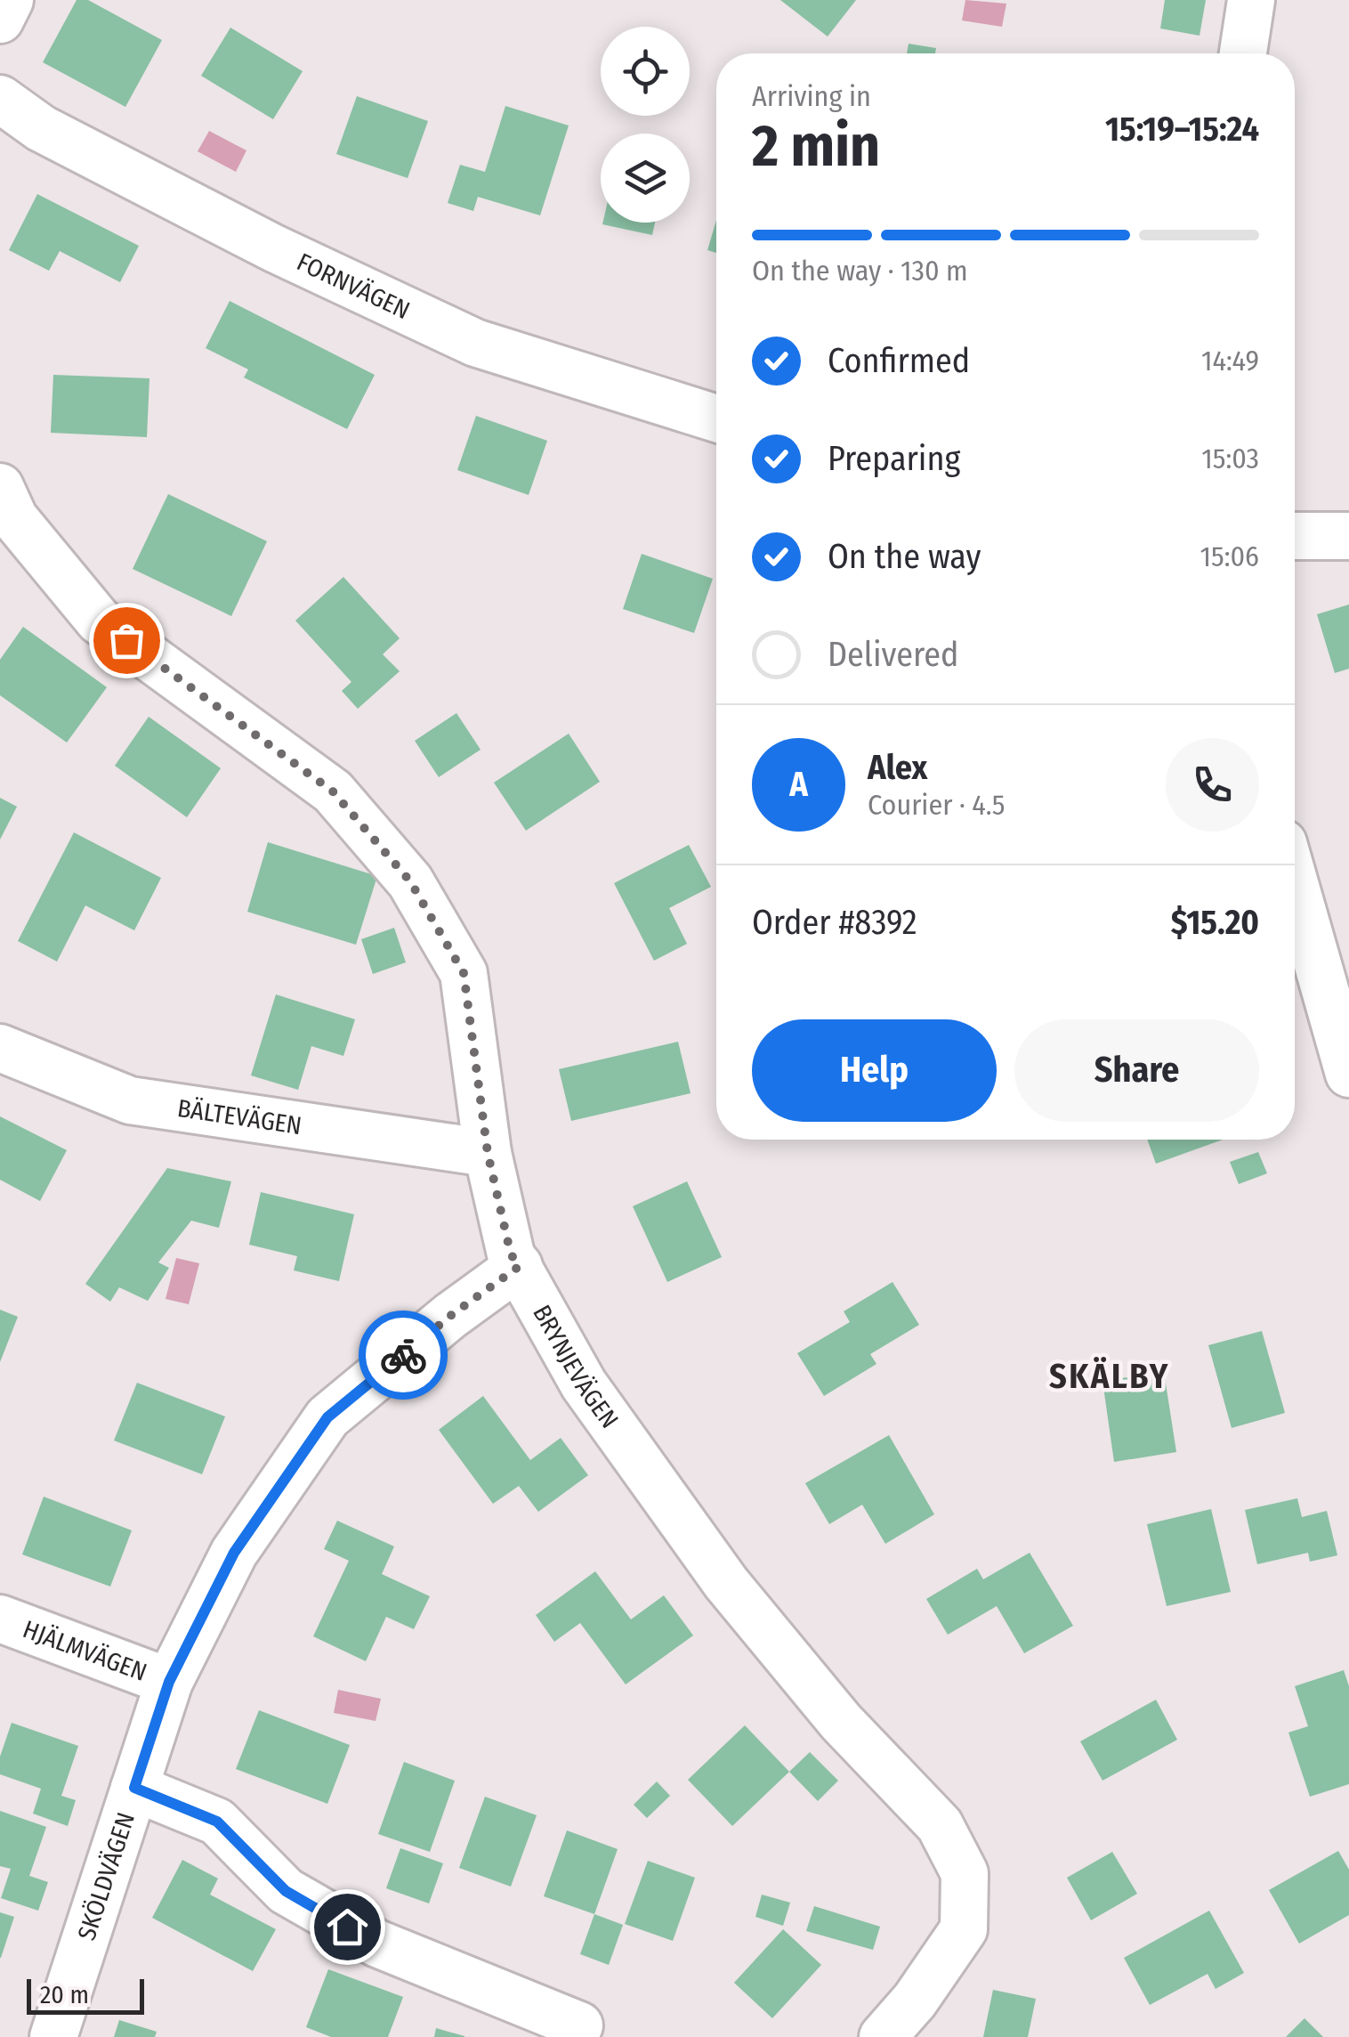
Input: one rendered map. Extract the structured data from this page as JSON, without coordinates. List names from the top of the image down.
{
  "streets": {
    "street": [
      "FORNVÄGEN",
      "BÄLTEVÄGEN",
      "BRYNJEVÄGEN",
      "HJÄLMVÄGEN",
      "SKÖLDVÄGEN"
    ]
  },
  "crossings": [
    ["BÄLTEVÄGEN", "BRYNJEVÄGEN"],
    ["BRYNJEVÄGEN", "SKÖLDVÄGEN"],
    ["HJÄLMVÄGEN", "SKÖLDVÄGEN"]
  ],
  "districts": ["SKÄLBY"],
  "scale_bar": "20 m",
  "page": {
    "heading": ["2 min", "Arriving in", "15:19–15:24"],
    "panel": [
      "Alex",
      "Courier · 4.5",
      "Order #8392",
      "$15.20"
    ],
    "bar": "On the way · 130 m",
    "list": [
      ["Confirmed", "14:49"],
      ["Preparing", "15:03"],
      ["On the way", "15:06"],
      "Delivered"
    ],
    "round": "A",
    "buttons": ["Help", "Share"],
    "scale": "20 m"
  }
}
